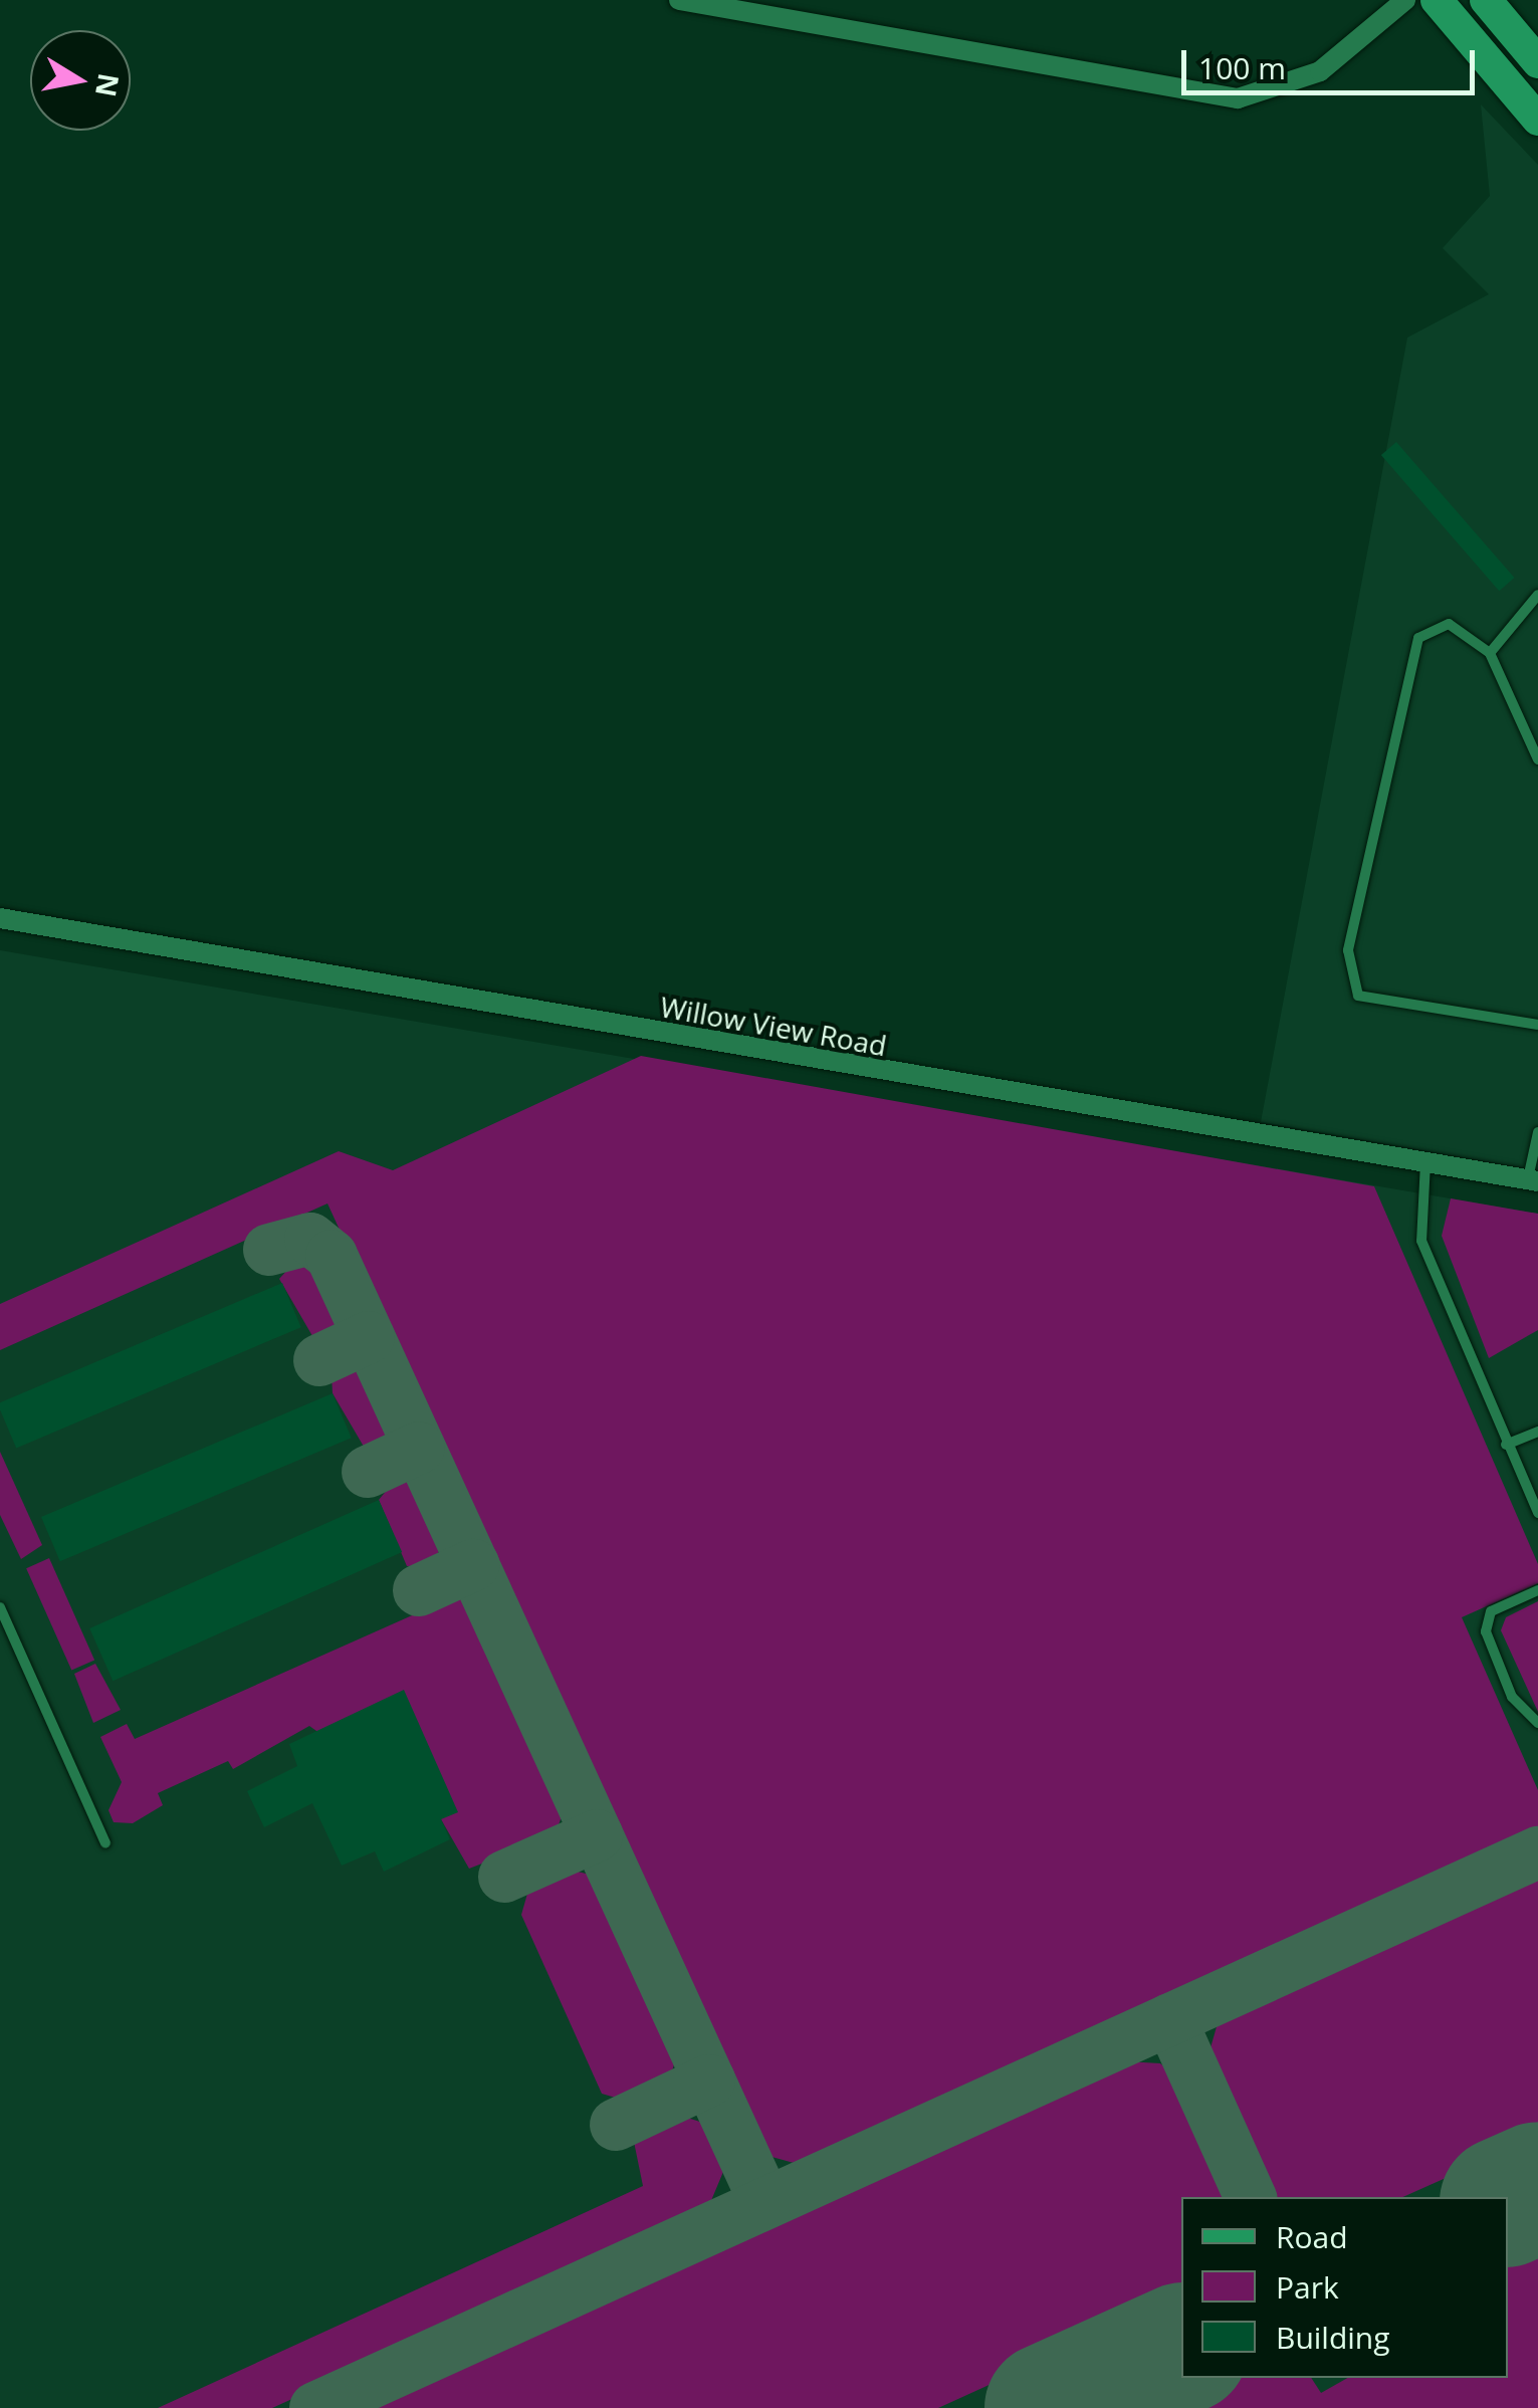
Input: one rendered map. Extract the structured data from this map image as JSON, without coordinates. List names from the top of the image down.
{
  "streets": {
    "street": ["Willow View Road"]
  },
  "legend": ["Road", "Park", "Building"],
  "scale_bar": "100 m",
  "north": "right"
}
